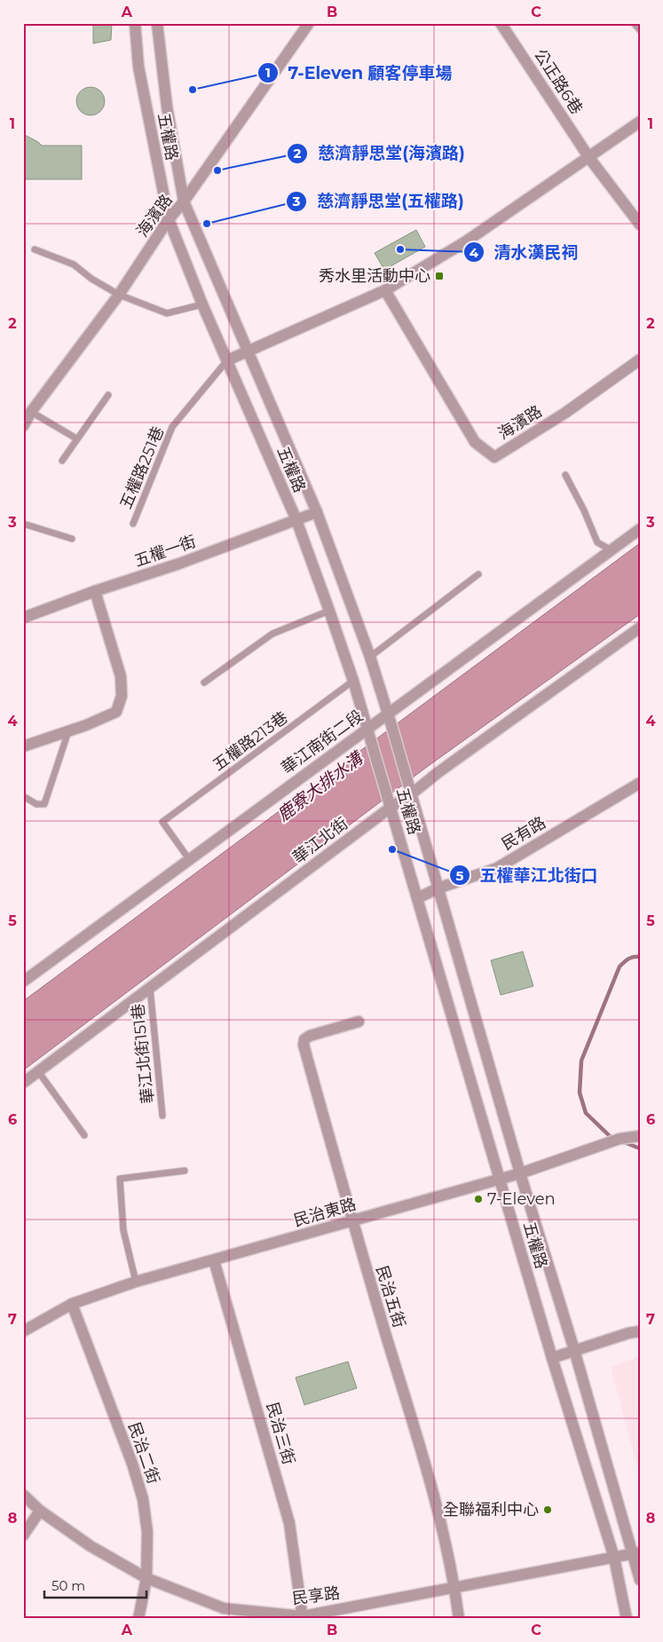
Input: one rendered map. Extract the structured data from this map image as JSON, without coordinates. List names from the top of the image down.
{
  "streets": {
    "street": [
      "公正路6巷",
      "五權路",
      "海濱路",
      "五權一街",
      "華江南街二段",
      "民有路",
      "華江北街",
      "民治東路",
      "民治五街",
      "民治三街",
      "民治二街",
      "民享路"
    ],
    "lane": ["五權路251巷", "五權路213巷", "華江北街151巷"]
  },
  "crossings": [
    ["五權路", "海濱路"],
    ["五權路", "五權路251巷"],
    ["五權路", "五權一街"],
    ["五權路", "五權路213巷"],
    ["五權路", "華江南街二段"],
    ["五權路", "民有路"],
    ["五權路", "華江北街"],
    ["五權路", "民治東路"],
    ["五權路", "民享路"],
    ["五權路213巷", "華江南街二段"],
    ["華江北街", "華江北街151巷"],
    ["民治東路", "民治五街"],
    ["民治東路", "民治三街"],
    ["民治東路", "民治二街"],
    ["民治五街", "民享路"],
    ["民治三街", "民享路"],
    ["民治二街", "民享路"]
  ],
  "water": ["鹿寮大排水溝"],
  "places": {
    "other": [
      "7-Eleven 顧客停車場",
      "慈濟靜思堂(海濱路)",
      "慈濟靜思堂(五權路)",
      "清水漢民祠",
      "五權華江北街口",
      "7-Eleven",
      "全聯福利中心"
    ],
    "transit": ["秀水里活動中心"]
  },
  "scale_bar": "50 m",
  "grid": {
    "columns": ["A", "B", "C"],
    "rows": [
      "1",
      "2",
      "3",
      "4",
      "5",
      "6",
      "7",
      "8"
    ]
  }
}
